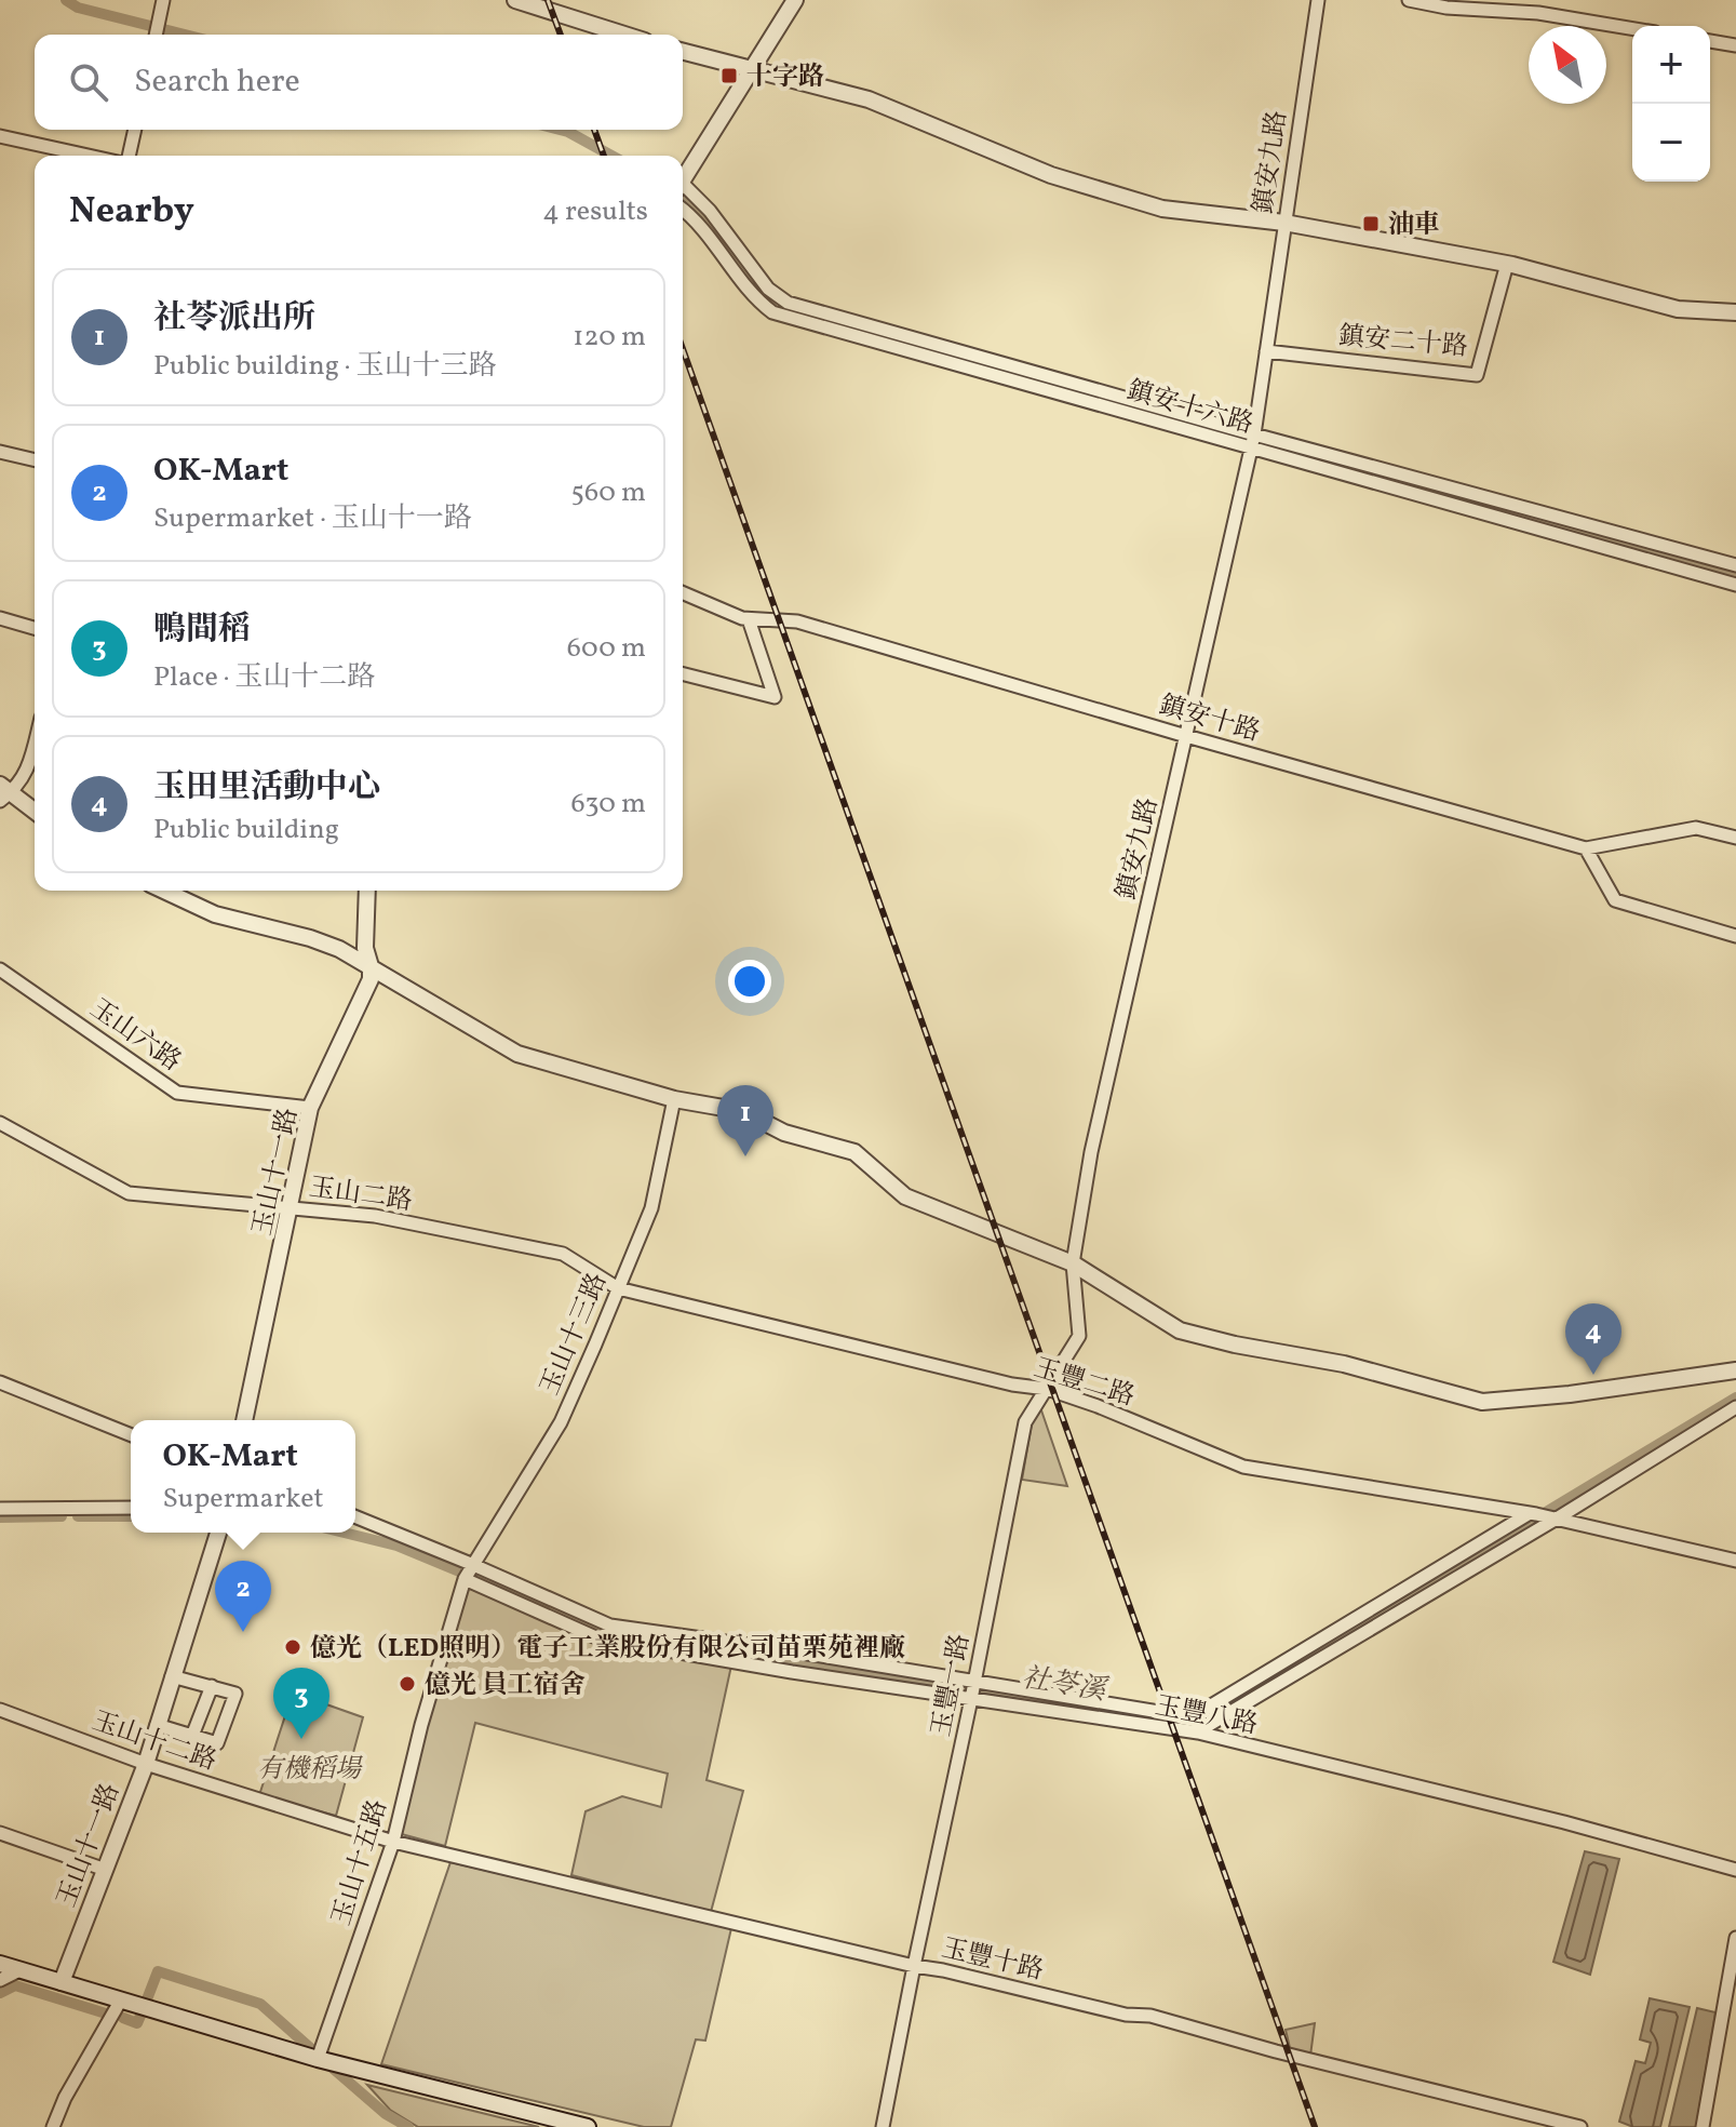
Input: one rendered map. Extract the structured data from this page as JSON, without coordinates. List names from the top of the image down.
{
  "streets": {
    "street": [
      "鎮安九路",
      "鎮安二十路",
      "鎮安十六路",
      "鎮安十路",
      "玉山六路",
      "玉山十一路",
      "玉山二路",
      "玉山十三路",
      "玉豐二路",
      "玉豐一路",
      "玉豐八路",
      "玉山十二路",
      "玉山十五路",
      "玉豐十路"
    ]
  },
  "crossings": [
    ["鎮安九路", "鎮安二十路"],
    ["鎮安九路", "鎮安十六路"],
    ["鎮安九路", "鎮安十路"],
    ["鎮安九路", "玉豐一路"],
    ["玉山六路", "玉山十一路"],
    ["玉山十一路", "玉山二路"],
    ["玉山十一路", "玉山十二路"],
    ["玉山二路", "玉山十三路"],
    ["玉山二路", "玉豐二路"],
    ["玉山十三路", "玉豐二路"],
    ["玉山十三路", "玉豐八路"],
    ["玉山十三路", "玉山十五路"],
    ["玉豐二路", "玉豐一路"],
    ["玉豐一路", "玉豐八路"],
    ["玉豐一路", "玉豐十路"],
    ["玉豐八路", "玉山十五路"],
    ["玉山十二路", "玉山十五路"],
    ["玉山十二路", "玉豐十路"],
    ["玉山十五路", "玉豐十路"]
  ],
  "water": ["社苓溪"],
  "parks": ["有機稻場"],
  "places": {
    "transit": ["十字路", "油車"],
    "other": ["億光（LED照明）電子工業股份有限公司苗栗苑裡廠", "億光 員工宿舍"]
  },
  "north": "top left",
  "page": {
    "map_buttons": ["+", "−"],
    "search": "Search here",
    "heading": ["Nearby", "4 results"],
    "list": [
      {
        "mark": "1",
        "name": "社苓派出所",
        "note": "Public building · 玉山十三路",
        "value": "120 m"
      },
      {
        "mark": "2",
        "name": "OK-Mart",
        "note": "Supermarket · 玉山十一路",
        "value": "560 m"
      },
      {
        "mark": "3",
        "name": "鴨間稻",
        "note": "Place · 玉山十二路",
        "value": "600 m"
      },
      {
        "mark": "4",
        "name": "玉田里活動中心",
        "note": "Public building",
        "value": "630 m"
      }
    ],
    "pins": [
      "1",
      "4",
      "2",
      "3"
    ],
    "popup": ["OK-Mart", "Supermarket"]
  }
}
